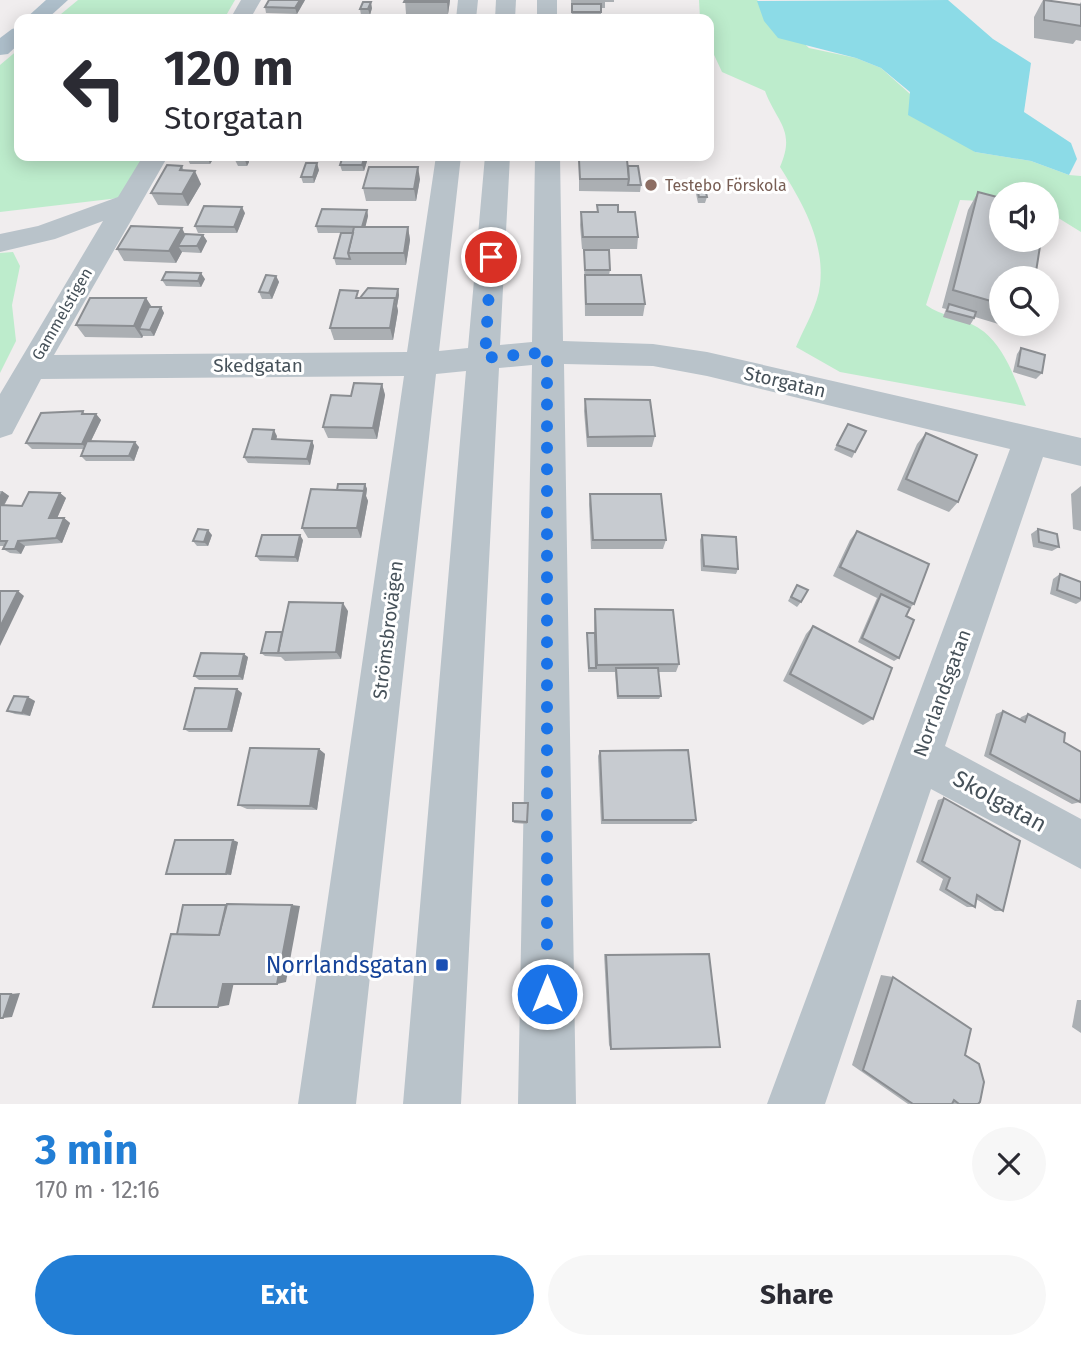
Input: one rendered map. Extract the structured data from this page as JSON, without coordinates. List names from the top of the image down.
{
  "streets": {
    "street": [
      "Gammelstigen",
      "Skedgatan",
      "Storgatan",
      "Strömsbrovägen",
      "Norrlandsgatan",
      "Skolgatan"
    ]
  },
  "crossings": [
    ["Gammelstigen", "Skedgatan"],
    ["Skedgatan", "Storgatan"],
    ["Skedgatan", "Strömsbrovägen"],
    ["Storgatan", "Norrlandsgatan"],
    ["Norrlandsgatan", "Skolgatan"]
  ],
  "places": {
    "other": ["Testebo Förskola"],
    "transit": ["Norrlandsgatan"]
  },
  "page": {
    "turn": ["120 m", "Storgatan"],
    "heading": ["3 min", "170 m · 12:16"],
    "buttons": ["Exit", "Share"]
  }
}
